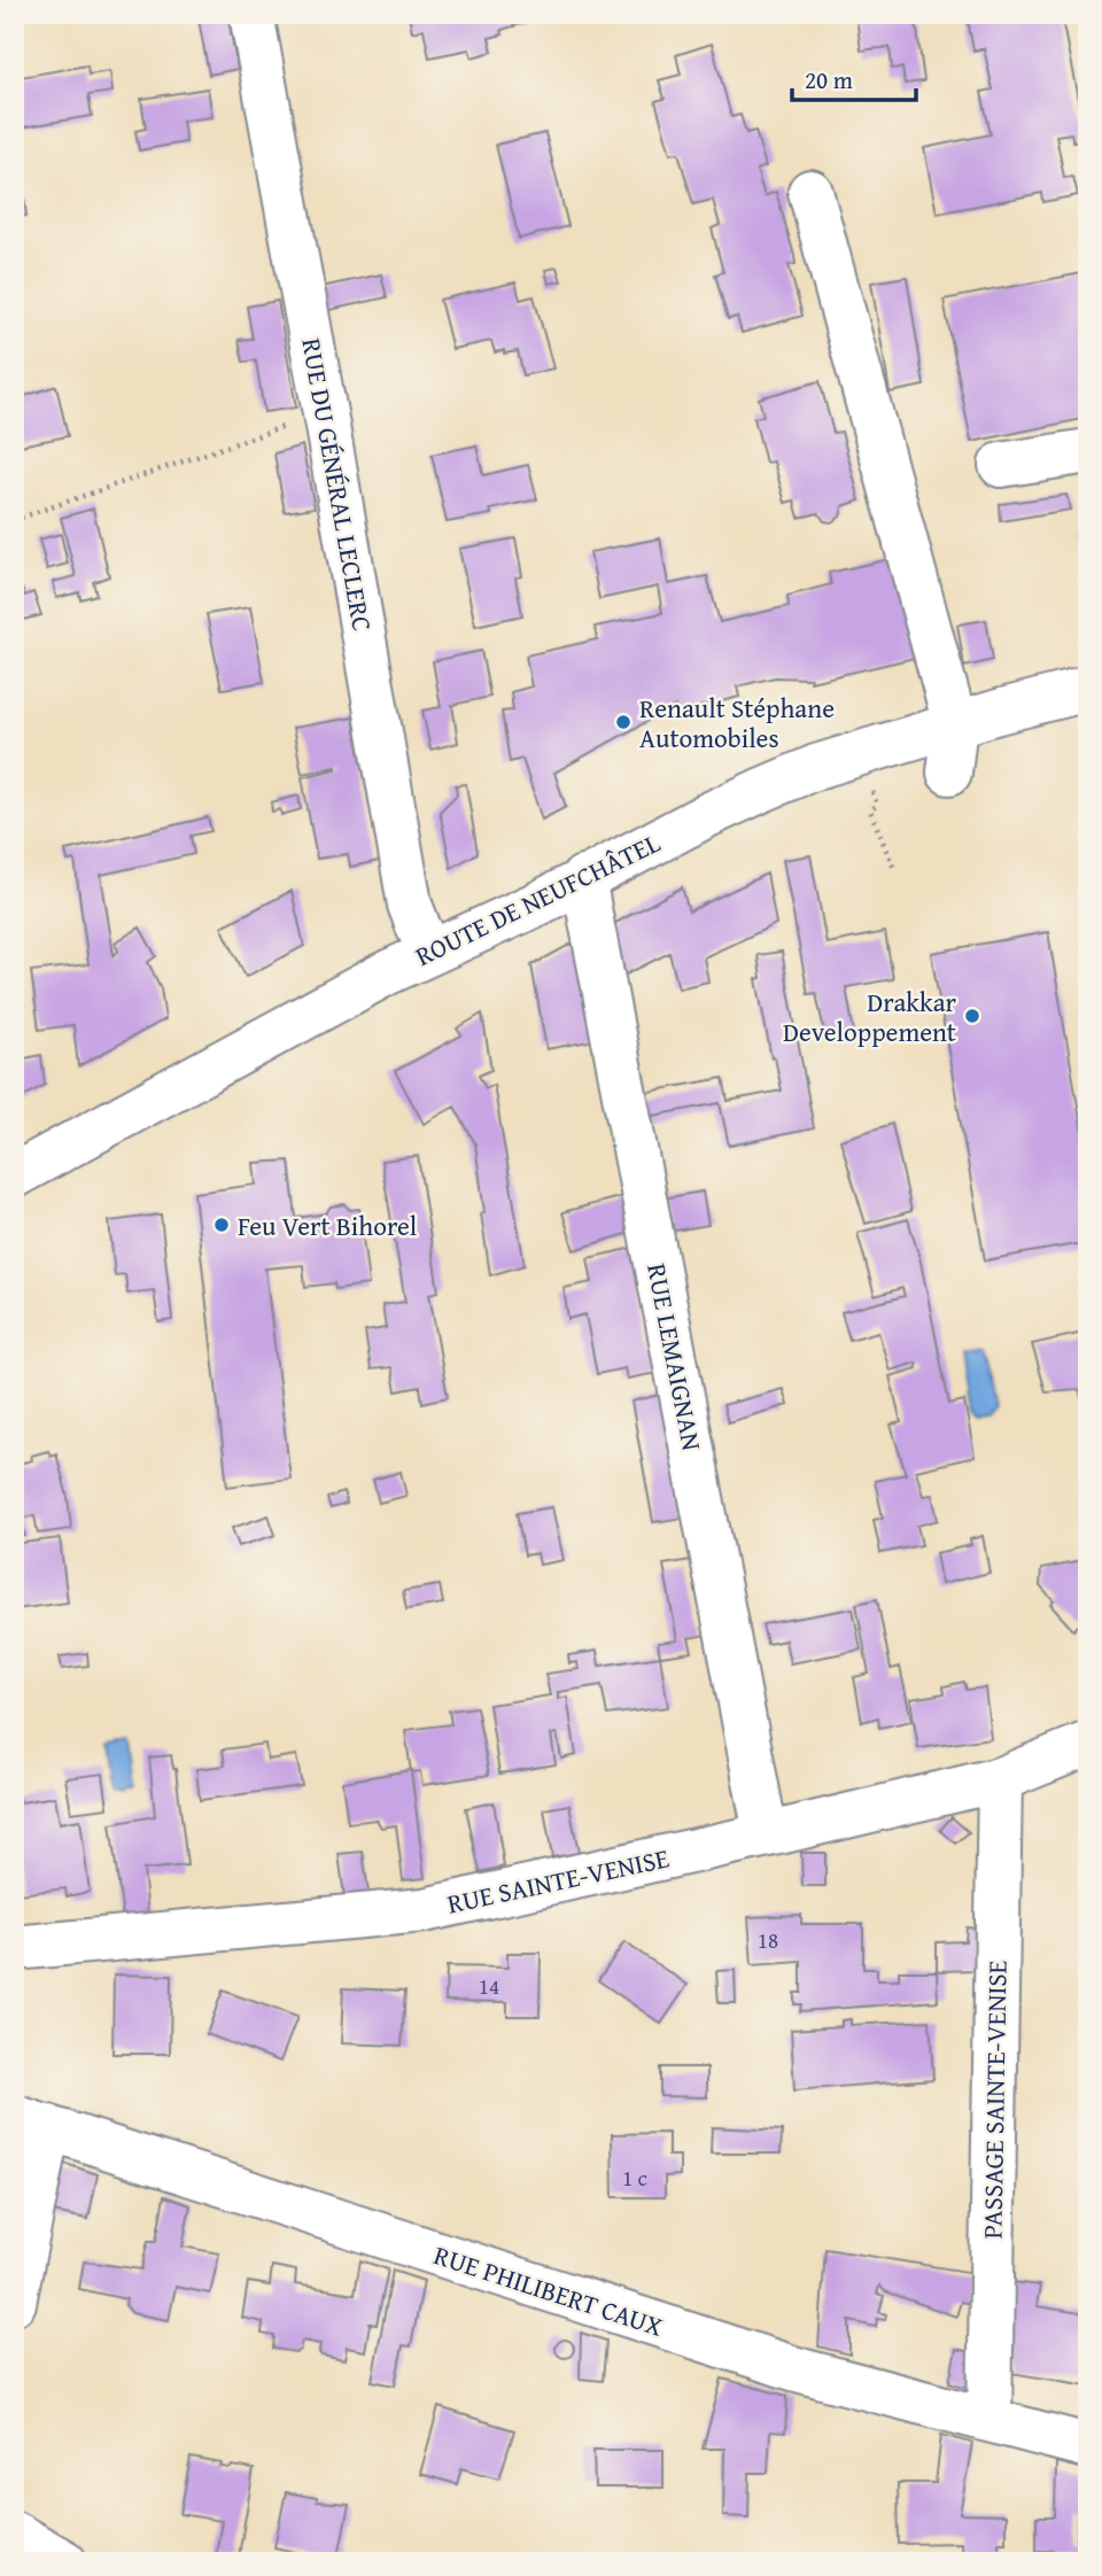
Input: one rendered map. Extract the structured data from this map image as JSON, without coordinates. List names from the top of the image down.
{
  "streets": {
    "street": [
      "RUE DU GÉNÉRAL LECLERC",
      "ROUTE DE NEUFCHÂTEL",
      "RUE LEMAIGNAN",
      "RUE SAINTE-VENISE",
      "PASSAGE SAINTE-VENISE",
      "RUE PHILIBERT CAUX"
    ]
  },
  "crossings": [
    ["RUE DU GÉNÉRAL LECLERC", "ROUTE DE NEUFCHÂTEL"],
    ["ROUTE DE NEUFCHÂTEL", "RUE LEMAIGNAN"],
    ["RUE LEMAIGNAN", "RUE SAINTE-VENISE"],
    ["RUE SAINTE-VENISE", "PASSAGE SAINTE-VENISE"],
    ["PASSAGE SAINTE-VENISE", "RUE PHILIBERT CAUX"]
  ],
  "places": ["Renault Stéphane Automobiles", "Drakkar Developpement", "Feu Vert Bihorel"],
  "house_numbers": ["18", "14", "1 c"],
  "scale_bar": "20 m"
}
